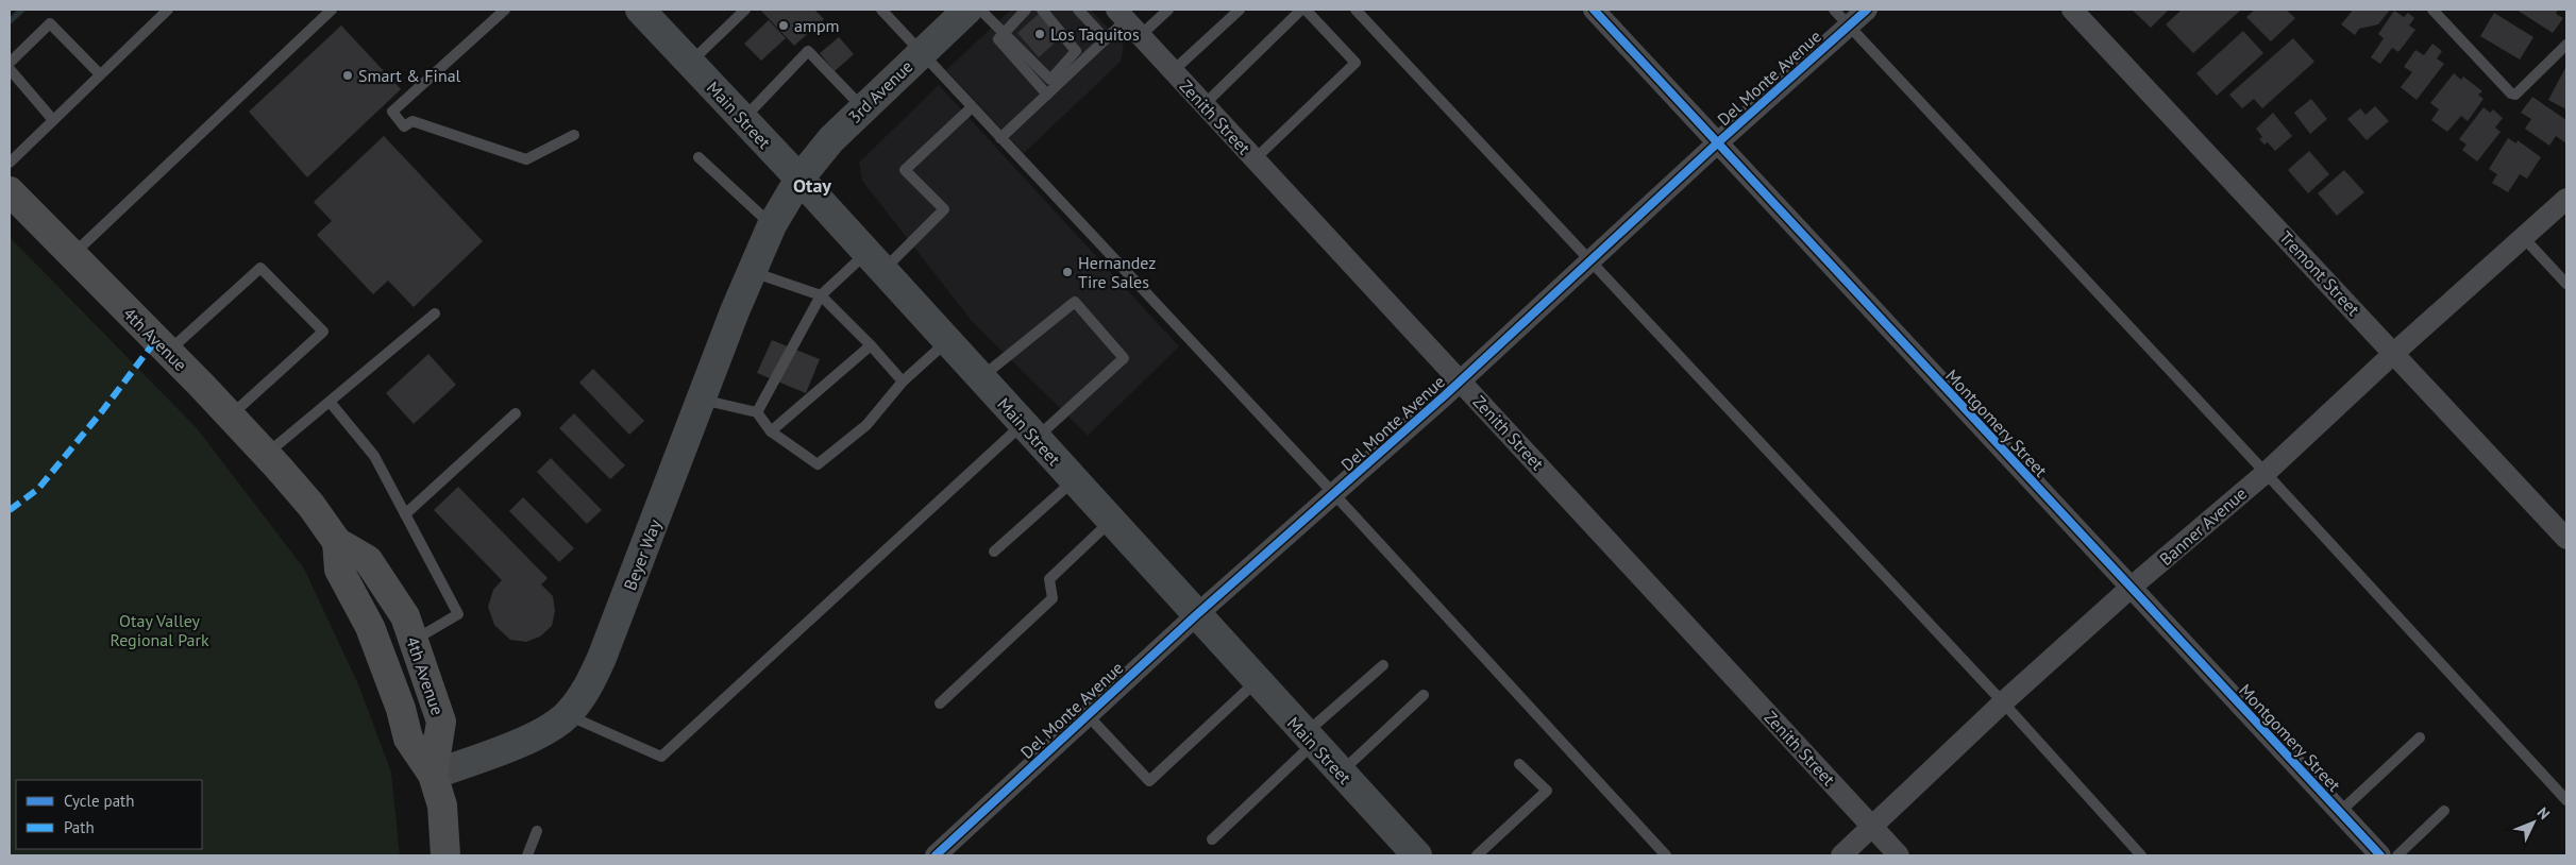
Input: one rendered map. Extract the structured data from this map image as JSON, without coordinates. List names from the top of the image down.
{
  "streets": {
    "main road": [
      "3rd Avenue",
      "Main Street",
      "4th Avenue",
      "Beyer Way"
    ],
    "street": [
      "Del Monte Avenue",
      "Zenith Street",
      "Tremont Street",
      "Montgomery Street",
      "Banner Avenue"
    ]
  },
  "crossings": [
    ["Del Monte Avenue", "Main Street"],
    ["Del Monte Avenue", "Zenith Street"],
    ["Del Monte Avenue", "Montgomery Street"],
    ["3rd Avenue", "Main Street"],
    ["3rd Avenue", "Beyer Way"],
    ["Main Street", "Beyer Way"],
    ["Zenith Street", "Banner Avenue"],
    ["Tremont Street", "Banner Avenue"],
    ["4th Avenue", "Beyer Way"],
    ["Montgomery Street", "Banner Avenue"]
  ],
  "districts": ["Otay"],
  "parks": ["Otay Valley Regional Park"],
  "places": [
    "ampm",
    "Los Taquitos",
    "Smart & Final",
    "Hernandez Tire Sales"
  ],
  "legend": ["Cycle path", "Path"],
  "north": "top right"
}
